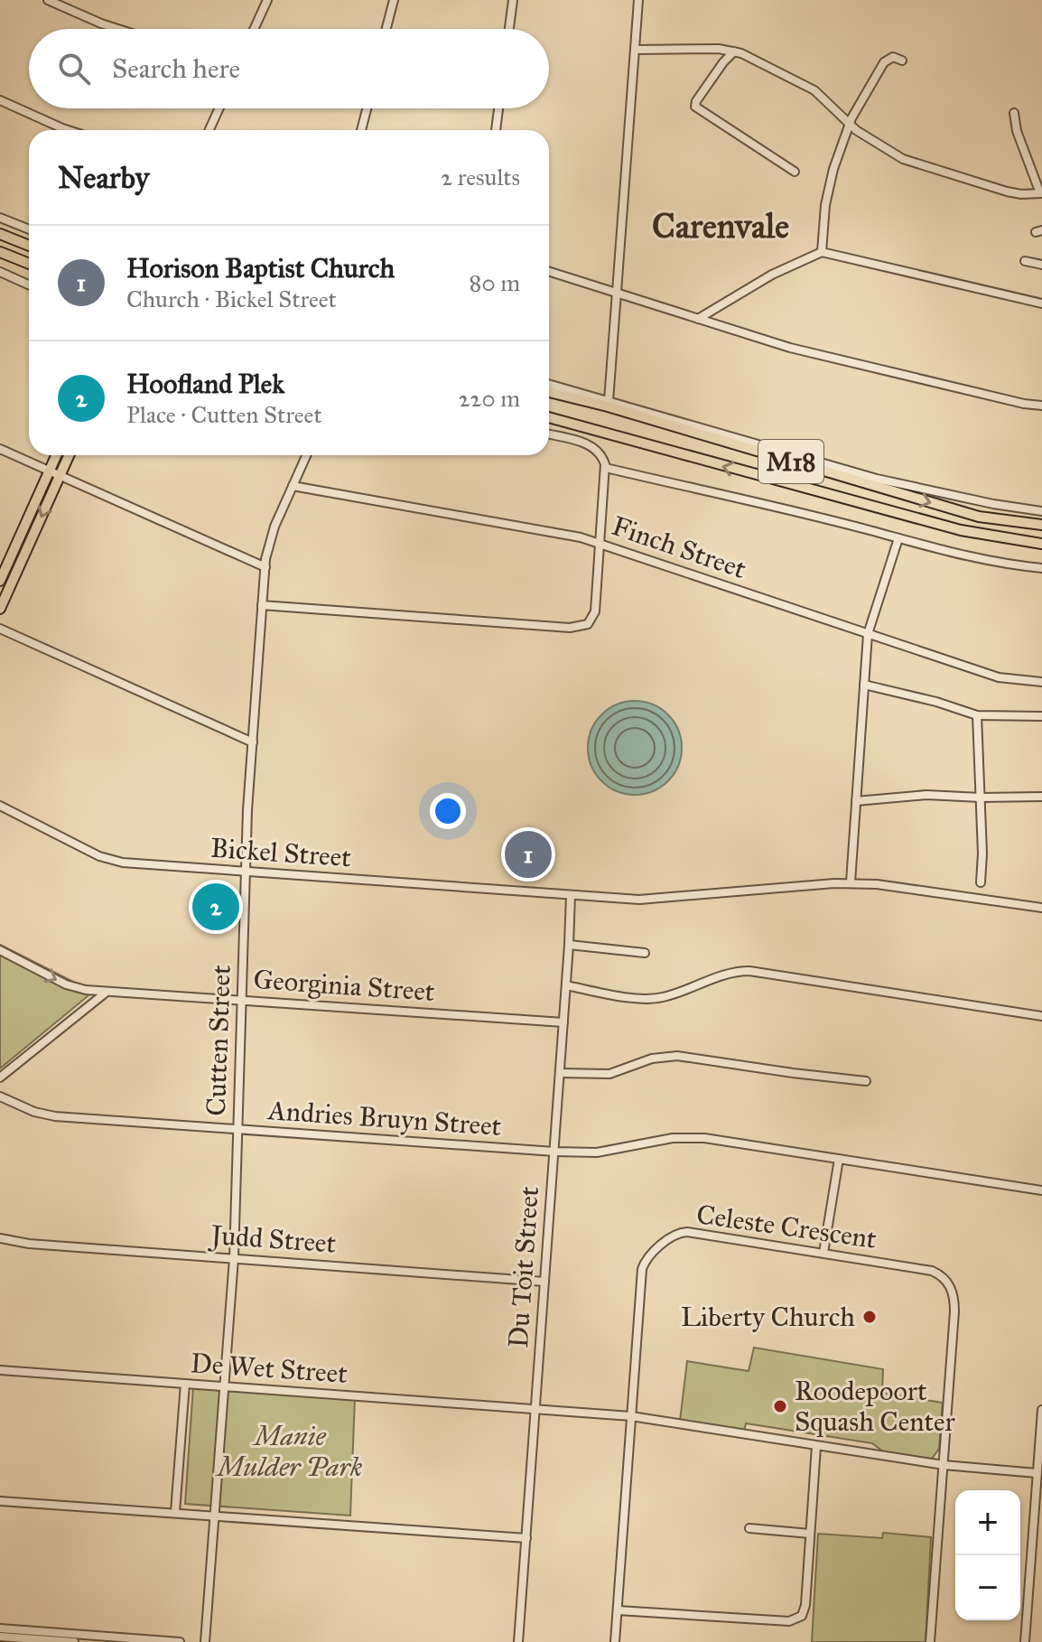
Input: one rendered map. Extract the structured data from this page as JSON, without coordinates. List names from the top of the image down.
{
  "streets": {
    "main road": ["M18"],
    "street": [
      "Finch Street",
      "Bickel Street",
      "Georginia Street",
      "Cutten Street",
      "Andries Bruyn Street",
      "Celeste Crescent",
      "Judd Street",
      "Du Toit Street",
      "De Wet Street"
    ]
  },
  "crossings": [
    ["Finch Street", "Cutten Street"],
    ["Bickel Street", "Cutten Street"],
    ["Bickel Street", "Du Toit Street"],
    ["Georginia Street", "Cutten Street"],
    ["Georginia Street", "Du Toit Street"],
    ["Cutten Street", "Andries Bruyn Street"],
    ["Cutten Street", "Judd Street"],
    ["Cutten Street", "De Wet Street"],
    ["Andries Bruyn Street", "Du Toit Street"],
    ["Celeste Crescent", "De Wet Street"],
    ["Judd Street", "Du Toit Street"],
    ["Du Toit Street", "De Wet Street"]
  ],
  "districts": ["Carenvale"],
  "parks": ["Manie Mulder Park"],
  "places": ["Liberty Church", "Roodepoort Squash Center"],
  "page": {
    "search": "Search here",
    "heading": ["Nearby", "2 results"],
    "list": [
      {
        "mark": "1",
        "name": "Horison Baptist Church",
        "note": "Church · Bickel Street",
        "value": "80 m"
      },
      {
        "mark": "2",
        "name": "Hoofland Plek",
        "note": "Place · Cutten Street",
        "value": "220 m"
      }
    ],
    "pins": ["1", "2"],
    "map_buttons": ["+", "−"]
  }
}
